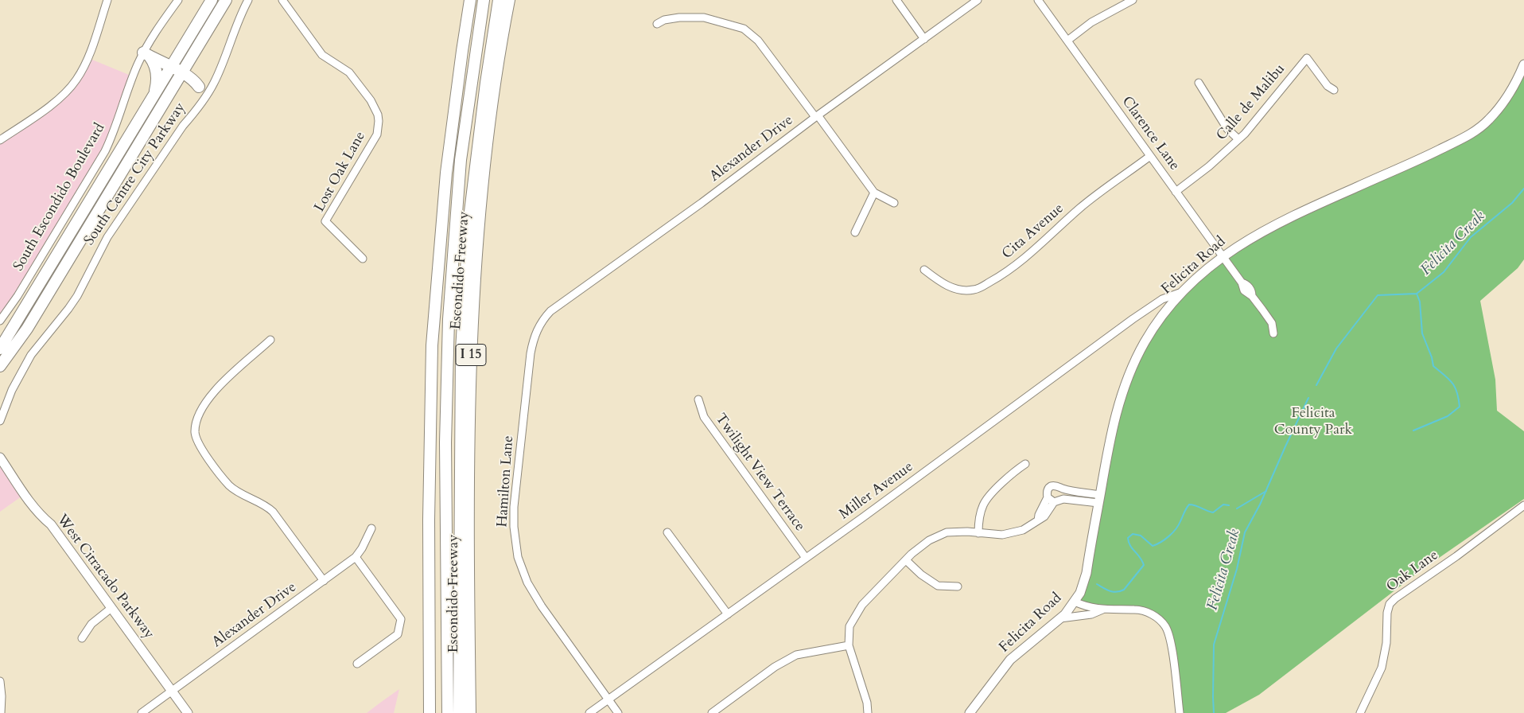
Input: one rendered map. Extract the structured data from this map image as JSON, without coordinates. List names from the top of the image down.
{
  "streets": {
    "highway": ["South Centre City Parkway", "Escondido Freeway", "I 15"],
    "main road": ["Felicita Road", "West Citracado Parkway"],
    "street": [
      "Calle de Malibu",
      "Clarence Lane",
      "Alexander Drive",
      "Lost Oak Lane",
      "South Escondido Boulevard",
      "Cita Avenue",
      "Twilight View Terrace",
      "Hamilton Lane",
      "Miller Avenue",
      "Oak Lane"
    ]
  },
  "crossings": [
    ["Calle de Malibu", "Clarence Lane"],
    ["Clarence Lane", "Cita Avenue"],
    ["Clarence Lane", "Felicita Road"],
    ["Alexander Drive", "Hamilton Lane"],
    ["Alexander Drive", "West Citracado Parkway"],
    ["Felicita Road", "Miller Avenue"],
    ["Twilight View Terrace", "Miller Avenue"],
    ["Hamilton Lane", "Miller Avenue"]
  ],
  "water": ["Felicita Creak"],
  "parks": ["Felicita County Park"]
}
